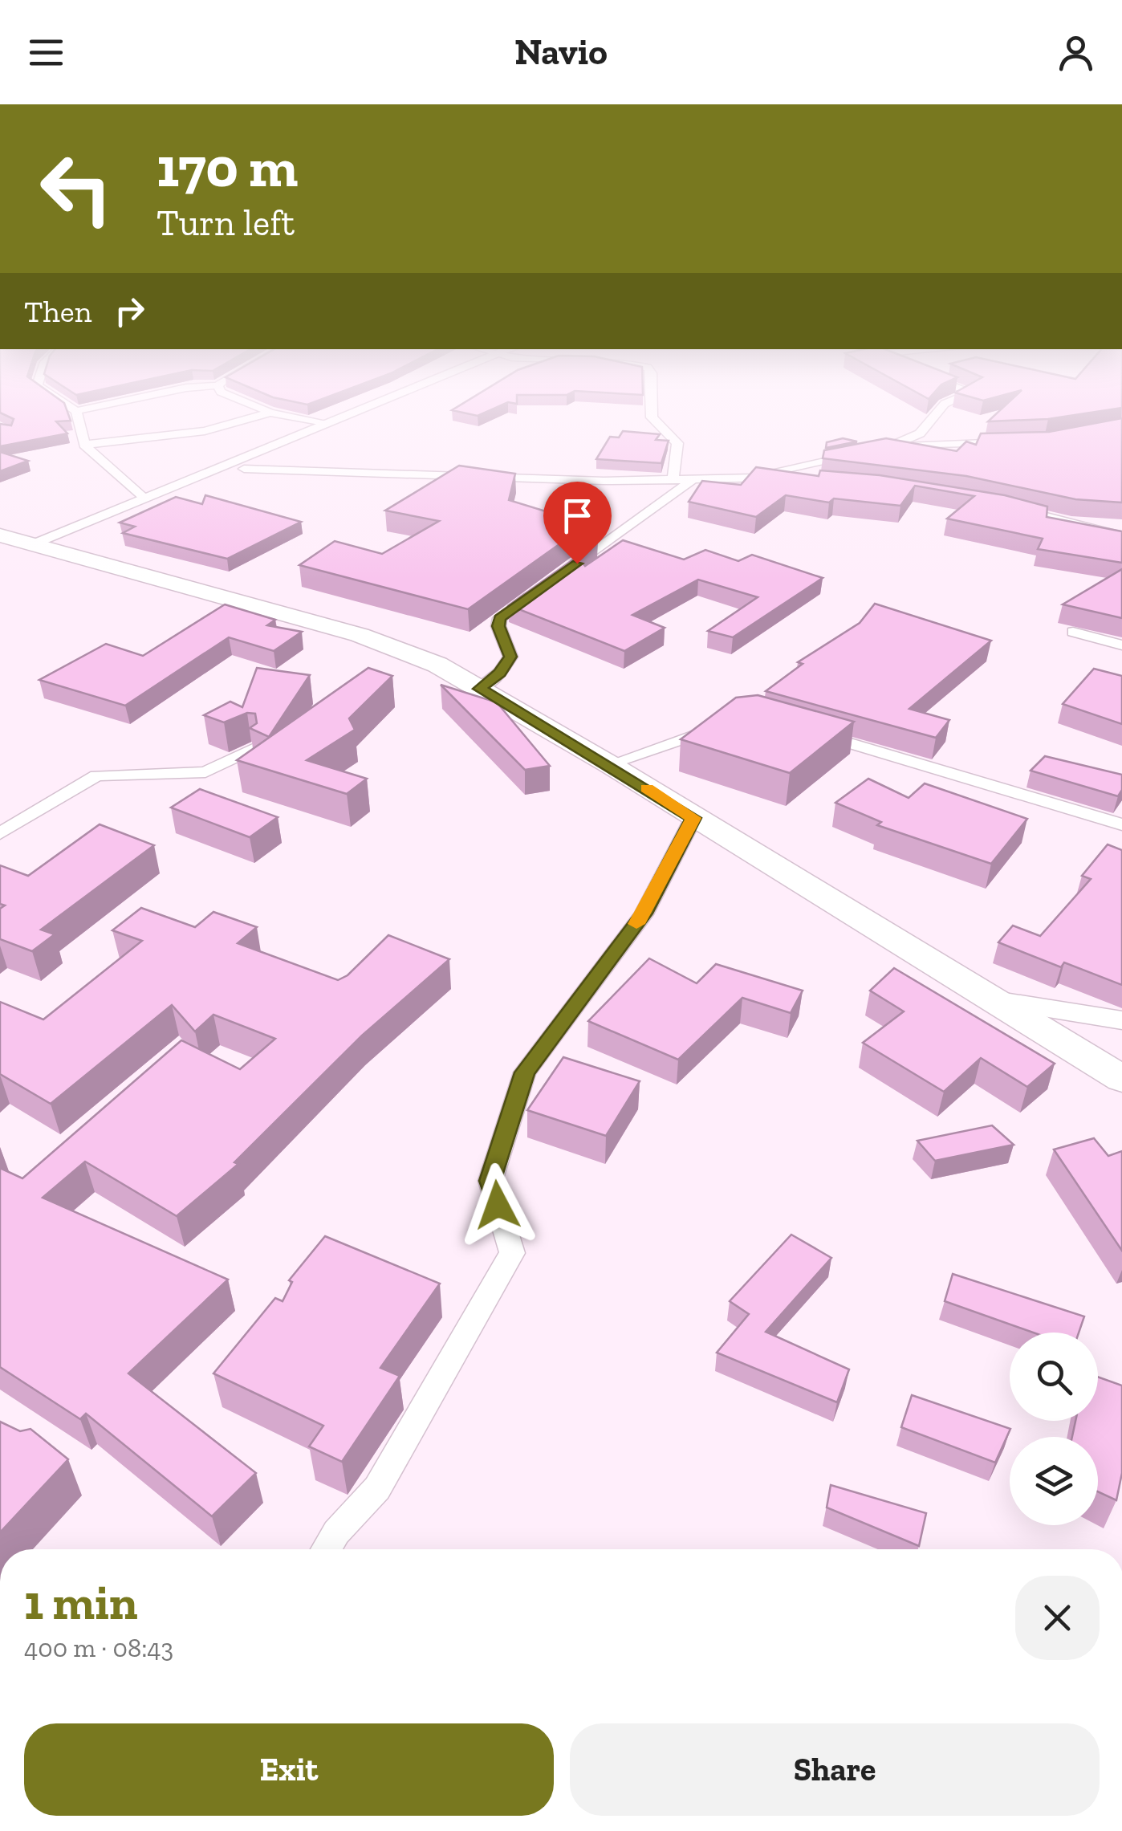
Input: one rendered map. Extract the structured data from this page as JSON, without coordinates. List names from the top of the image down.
{
  "page": {
    "header": "Navio",
    "turn": ["170 m", "Turn left"],
    "then": "Then",
    "heading": ["1 min", "400 m · 08:43"],
    "buttons": ["Exit", "Share"]
  }
}
